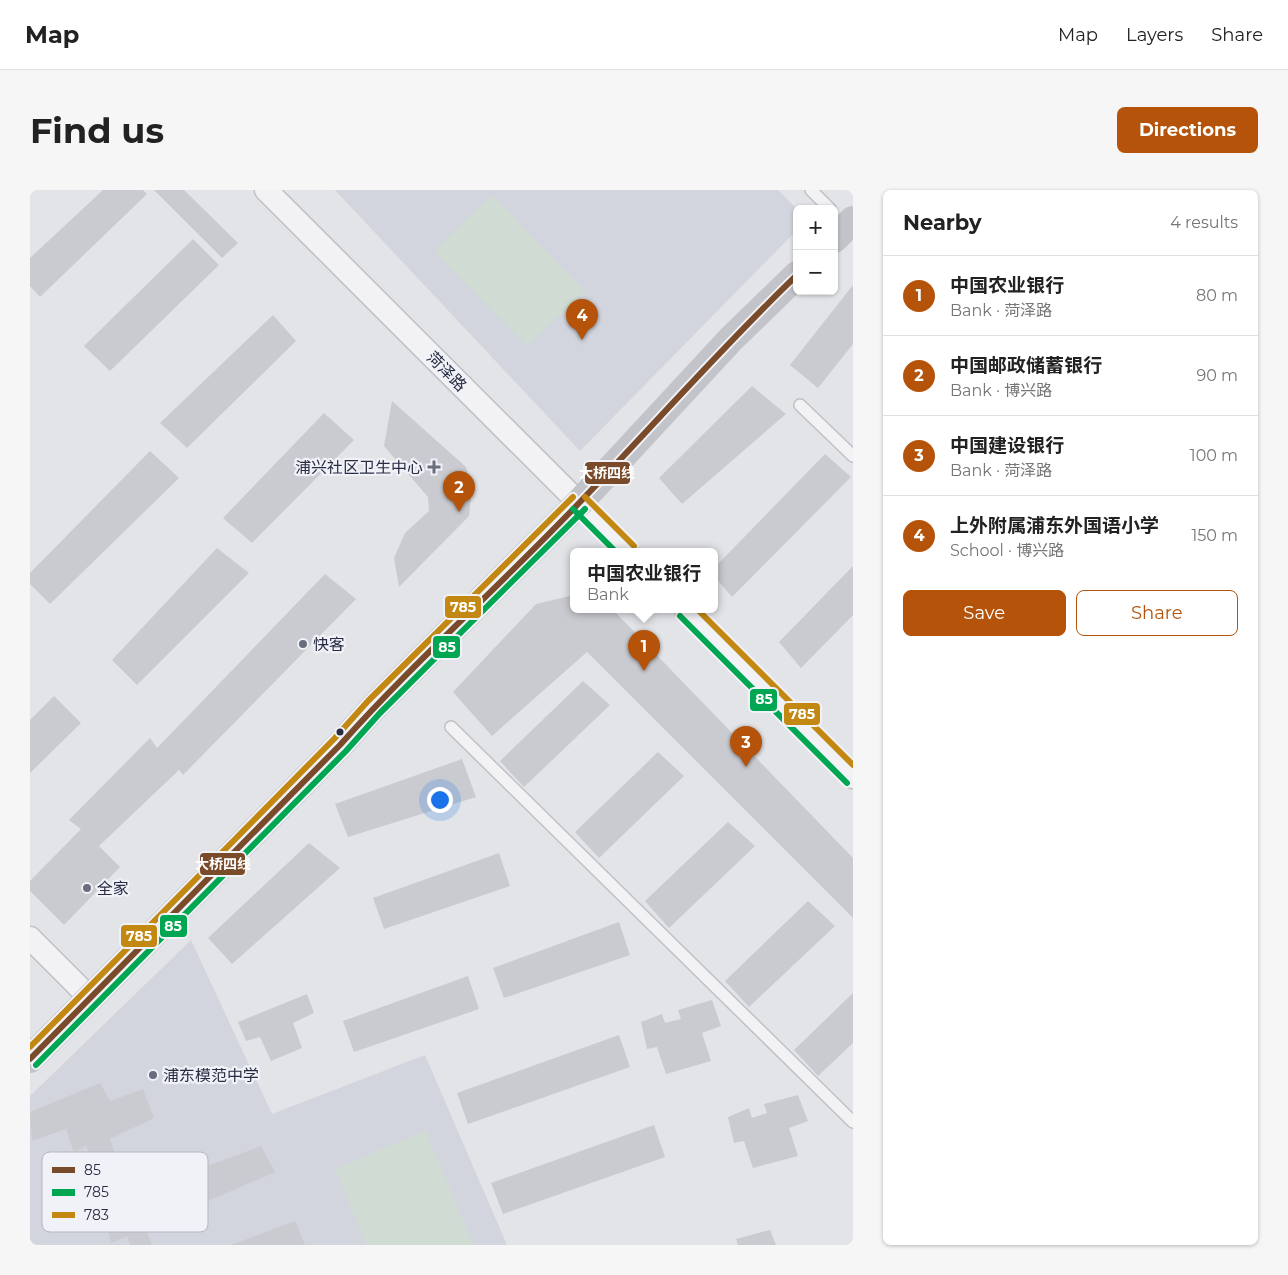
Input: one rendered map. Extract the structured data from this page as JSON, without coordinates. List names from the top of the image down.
{
  "streets": {
    "street": ["菏泽路"]
  },
  "places": {
    "health": ["浦兴社区卫生中心"],
    "other": ["快客", "全家", "浦东模范中学"]
  },
  "lines": ["transit line 大桥四线", "transit line 785", "transit line 85"],
  "legend": ["85", "785", "783"],
  "page": {
    "header": "Map",
    "nav": ["Map", "Layers", "Share"],
    "buttons": [
      "Directions",
      ["Save", "Share"]
    ],
    "title": "Find us",
    "heading": ["Nearby", "4 results"],
    "map_buttons": ["+", "−"],
    "list": [
      {
        "mark": "1",
        "name": "中国农业银行",
        "note": "Bank · 菏泽路",
        "value": "80 m"
      },
      {
        "mark": "2",
        "name": "中国邮政储蓄银行",
        "note": "Bank · 博兴路",
        "value": "90 m"
      },
      {
        "mark": "3",
        "name": "中国建设银行",
        "note": "Bank · 菏泽路",
        "value": "100 m"
      },
      {
        "mark": "4",
        "name": "上外附属浦东外国语小学",
        "note": "School · 博兴路",
        "value": "150 m"
      }
    ],
    "pins": [
      "4",
      "2",
      "1",
      "3"
    ],
    "popup": ["中国农业银行", "Bank"]
  }
}
